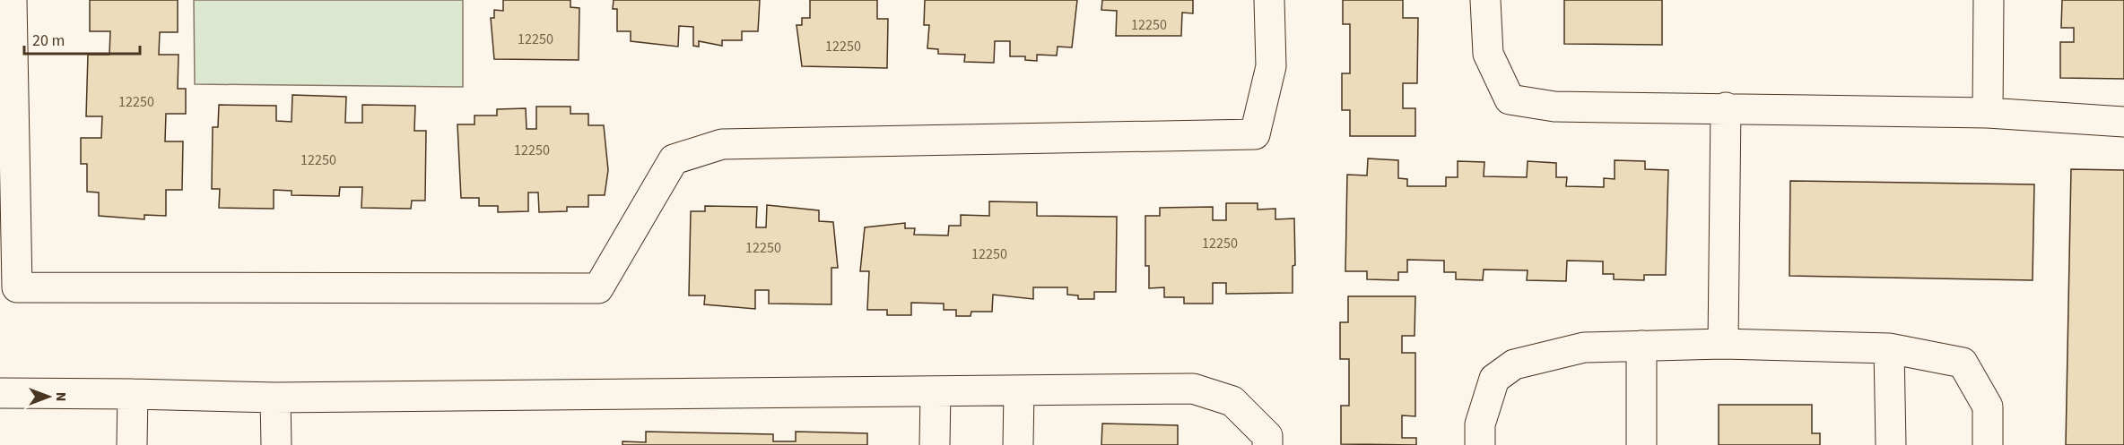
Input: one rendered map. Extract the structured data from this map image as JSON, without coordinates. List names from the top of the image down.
{
  "house_numbers": [
    "12250",
    "12250",
    "12250",
    "12250",
    "12250",
    "12250",
    "12250",
    "12250",
    "12250"
  ],
  "scale_bar": "20 m",
  "north": "right"
}
